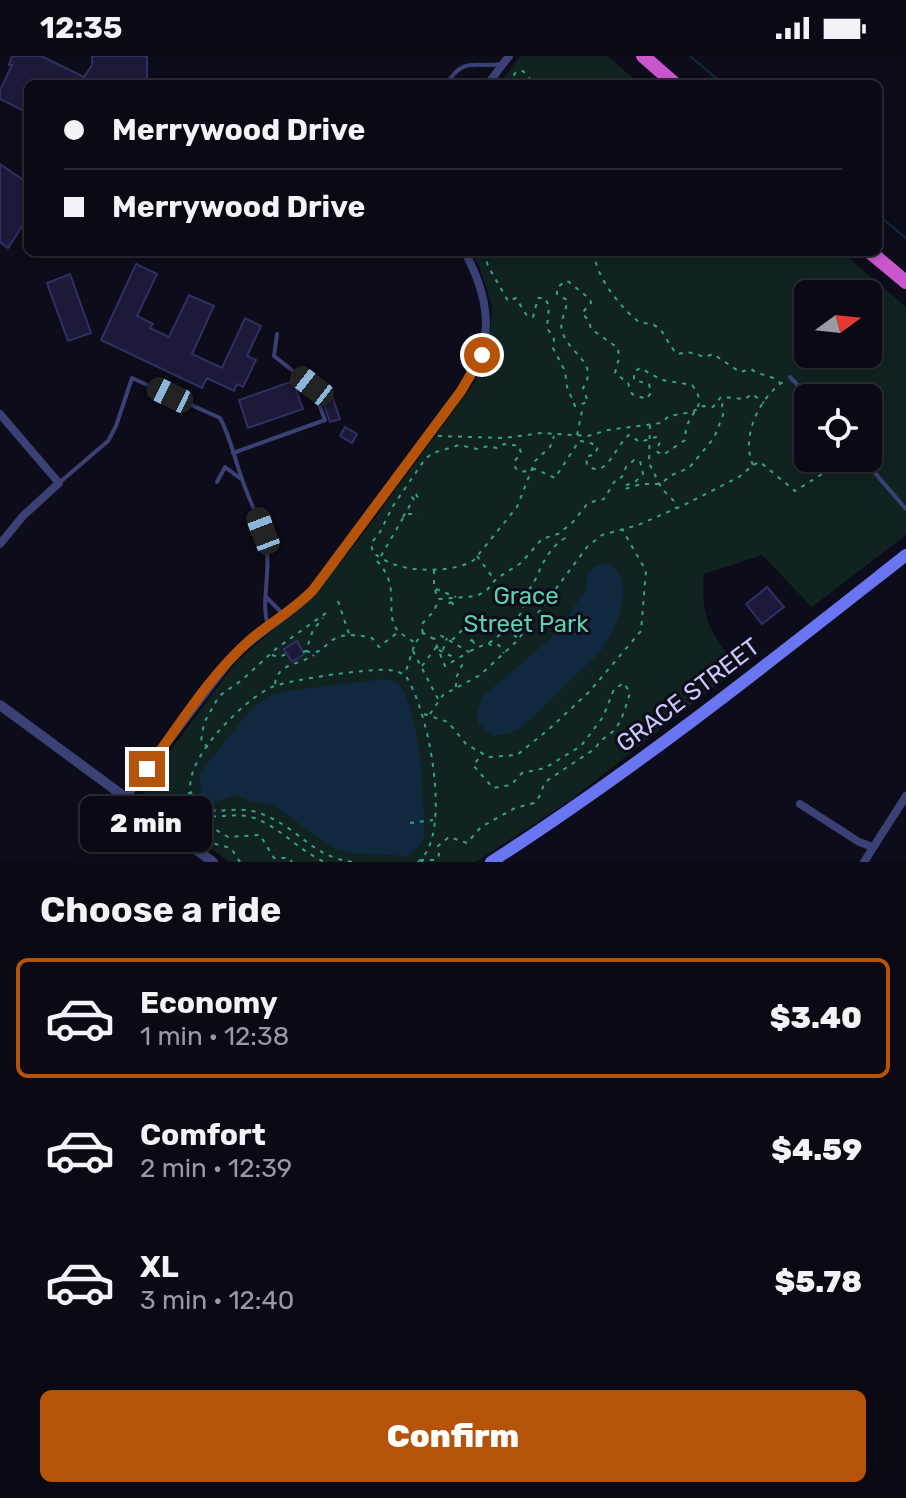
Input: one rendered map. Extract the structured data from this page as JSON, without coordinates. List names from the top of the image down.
{
  "streets": {
    "main road": ["GRACE STREET"]
  },
  "parks": ["Grace Street Park"],
  "north": "right",
  "page": {
    "status": "12:35",
    "banner": ["Merrywood Drive", "Merrywood Drive"],
    "bubble": "2 min",
    "heading": "Choose a ride",
    "list": [
      {
        "name": "Economy",
        "note": "1 min · 12:38",
        "value": "$3.40"
      },
      {
        "name": "Comfort",
        "note": "2 min · 12:39",
        "value": "$4.59"
      },
      {
        "name": "XL",
        "note": "3 min · 12:40",
        "value": "$5.78"
      }
    ],
    "buttons": "Confirm"
  }
}
